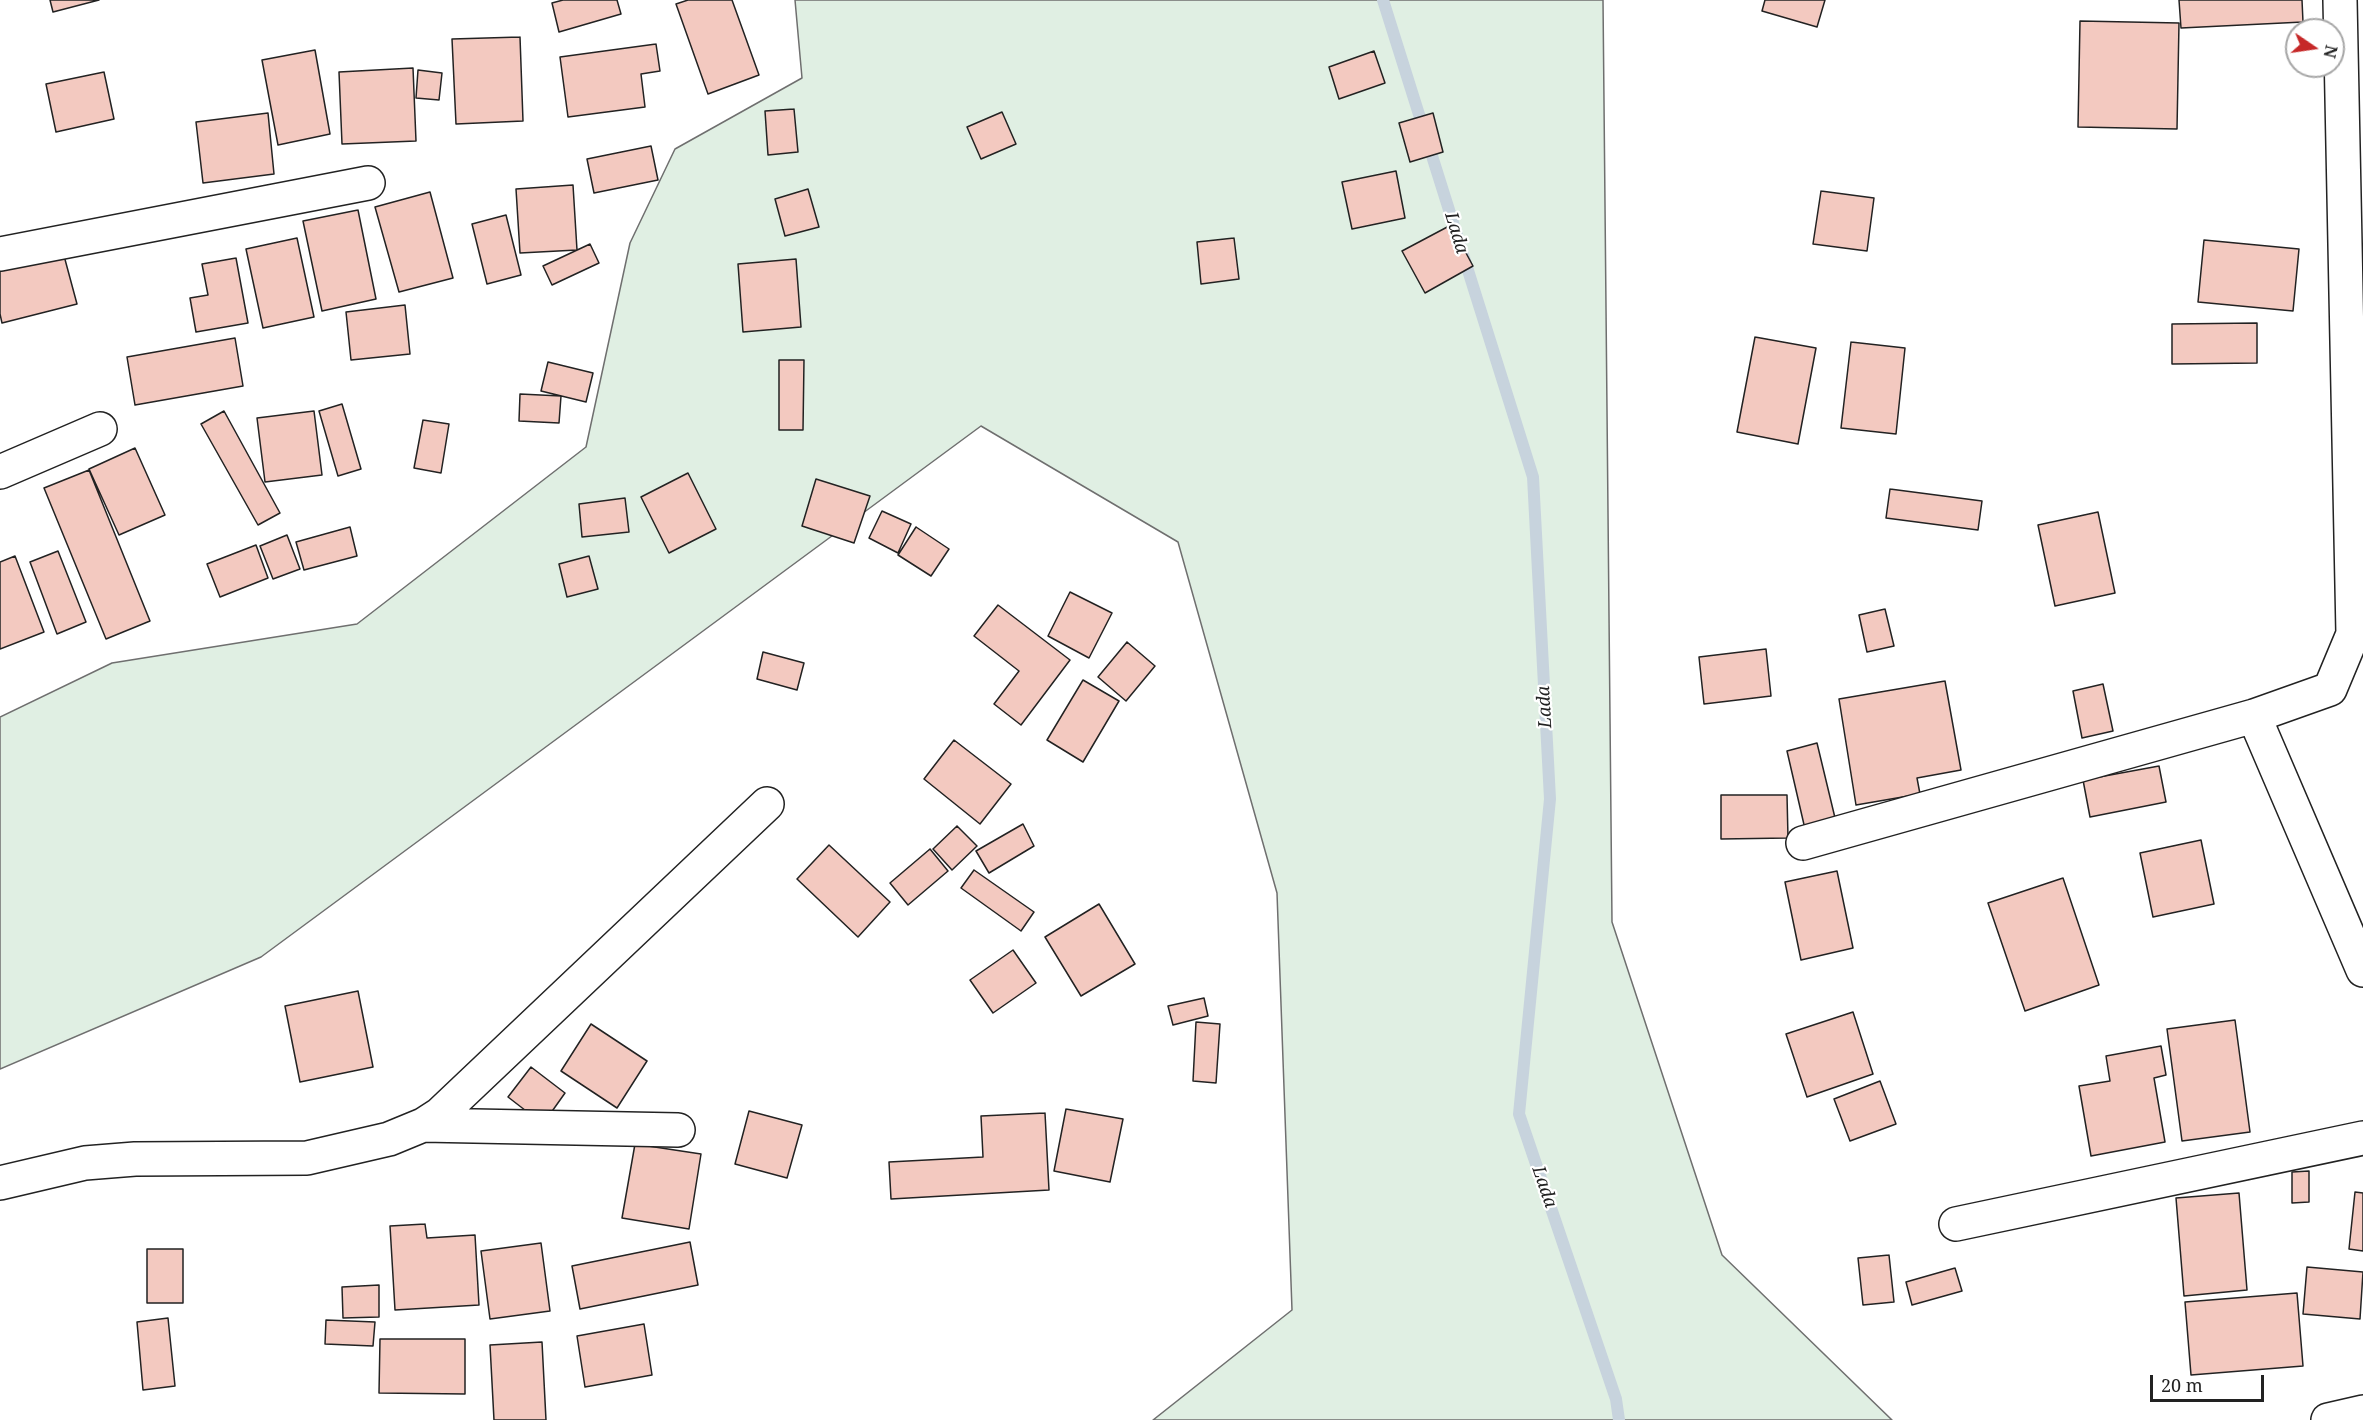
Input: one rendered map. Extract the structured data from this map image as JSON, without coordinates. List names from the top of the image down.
{
  "water": ["Lada"],
  "scale_bar": "20 m",
  "north": "right"
}
